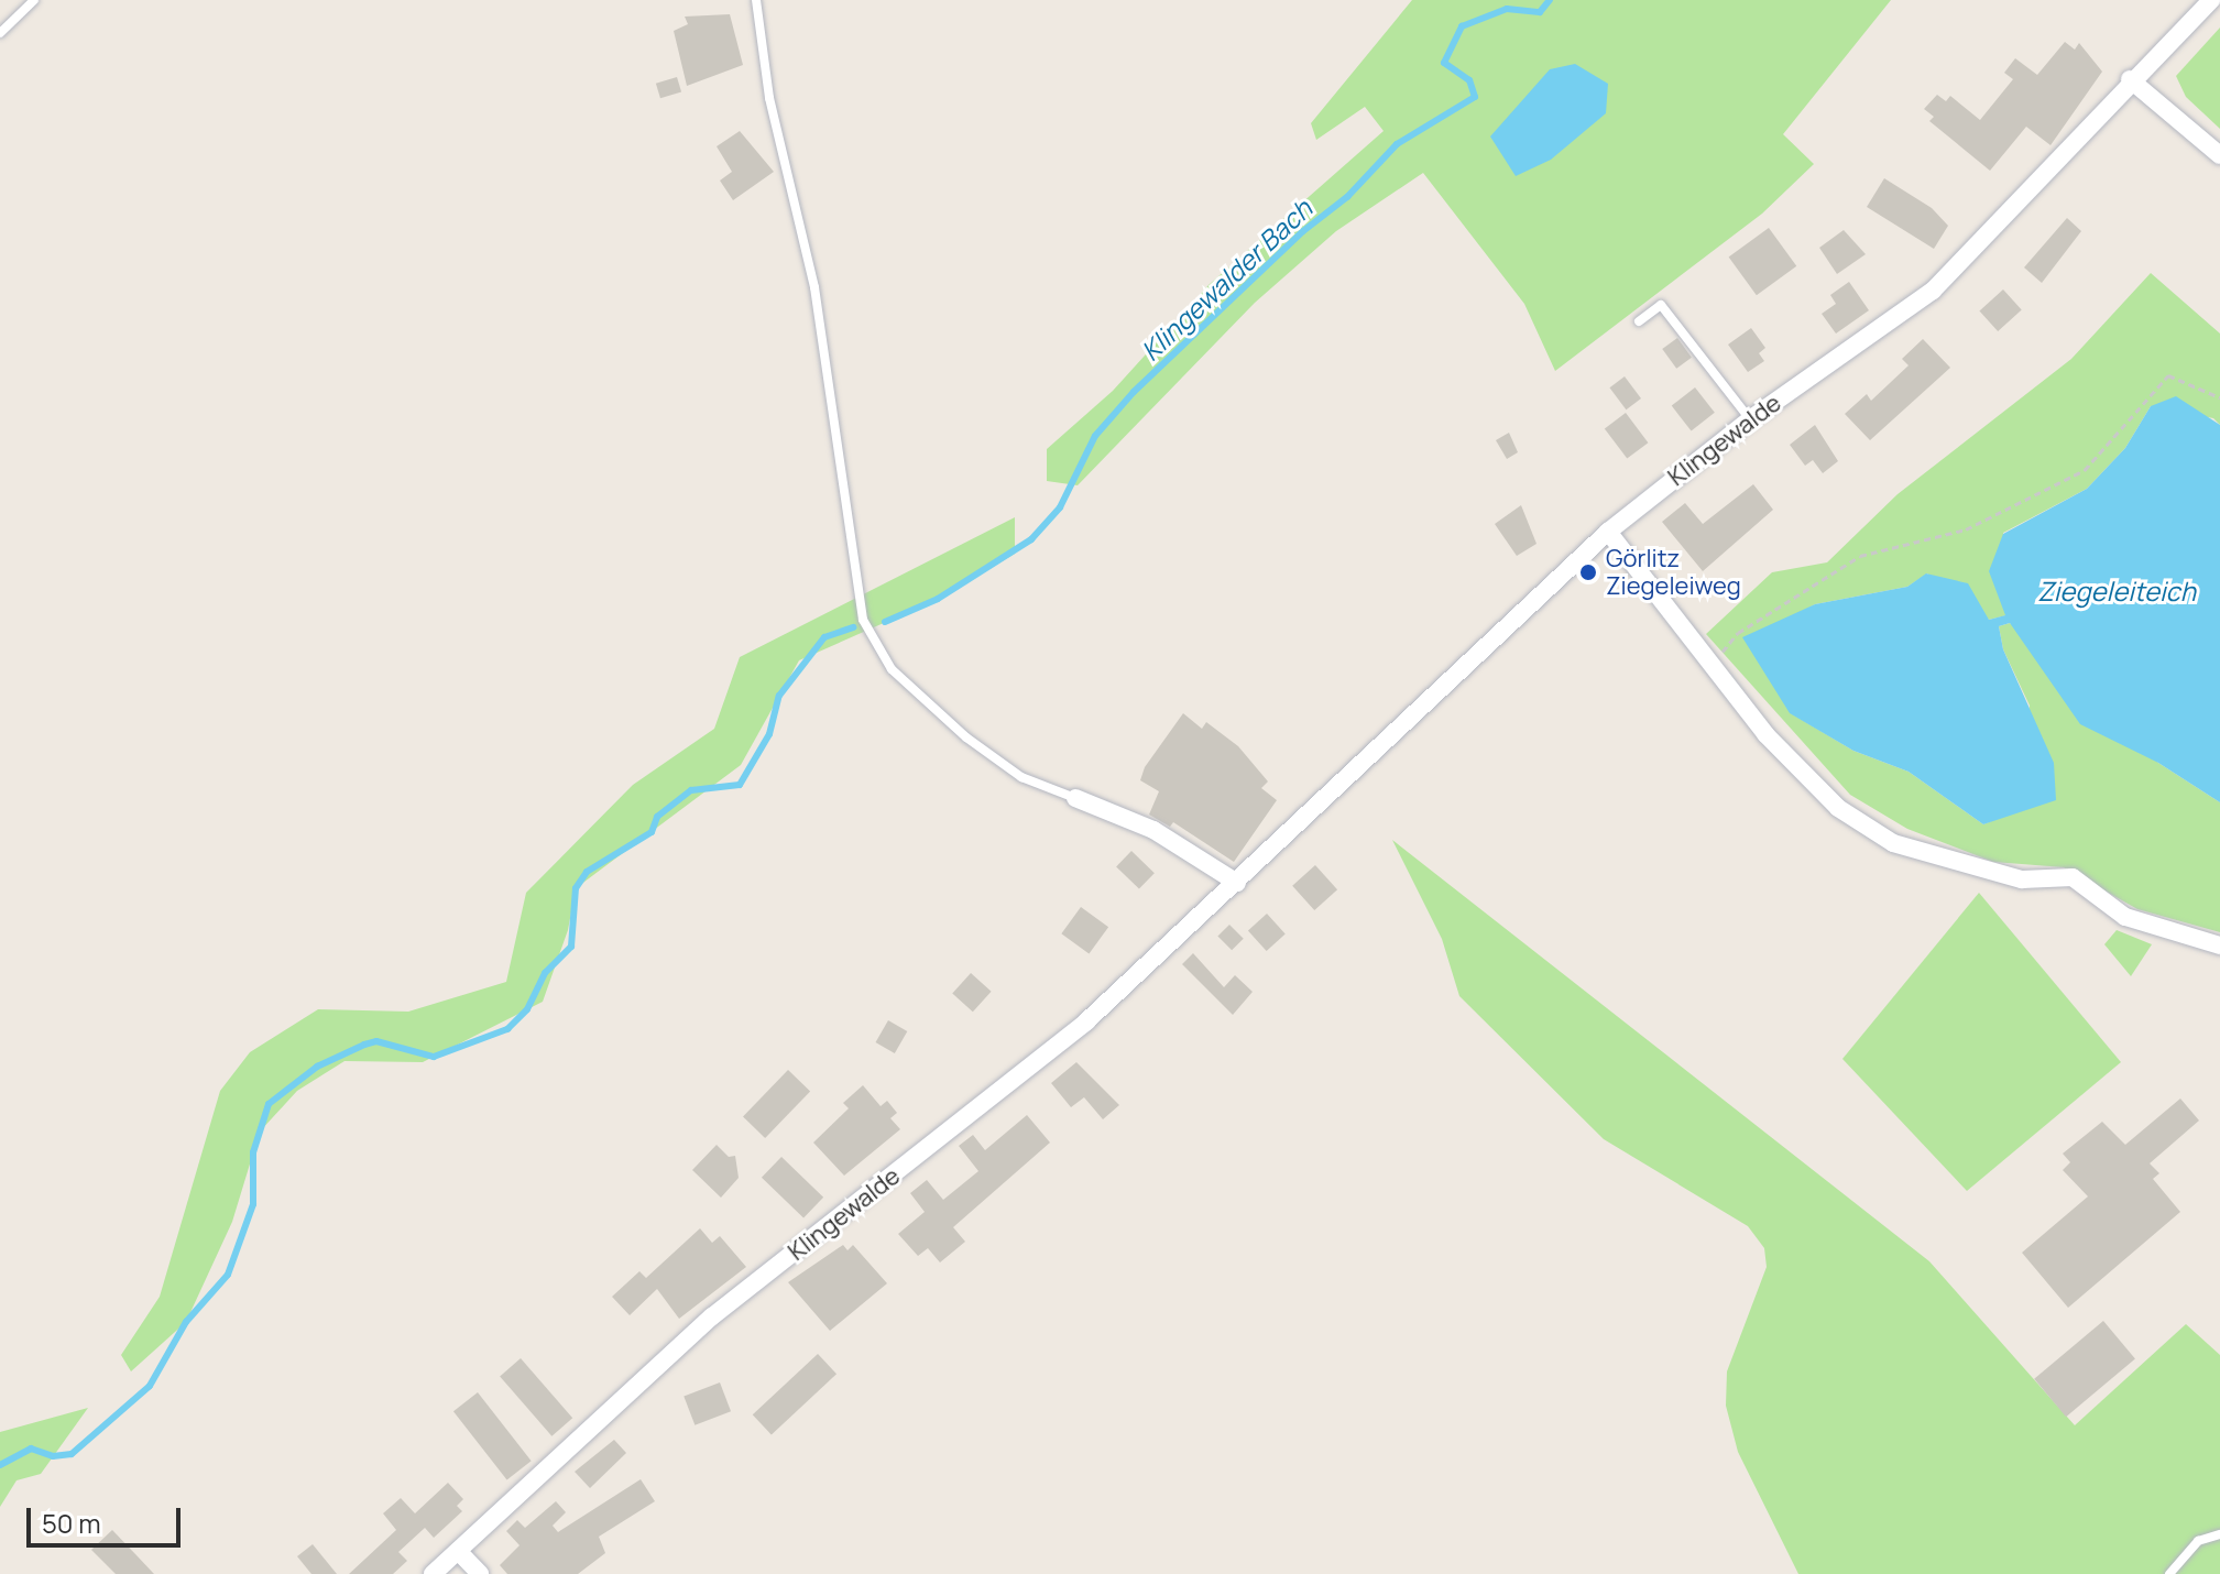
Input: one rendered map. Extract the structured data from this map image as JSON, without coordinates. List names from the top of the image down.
{
  "streets": {
    "street": ["Klingewalde"]
  },
  "water": ["Klingewalder Bach", "Ziegeleiteich"],
  "places": ["Görlitz Ziegeleiweg"],
  "scale_bar": "50 m"
}
